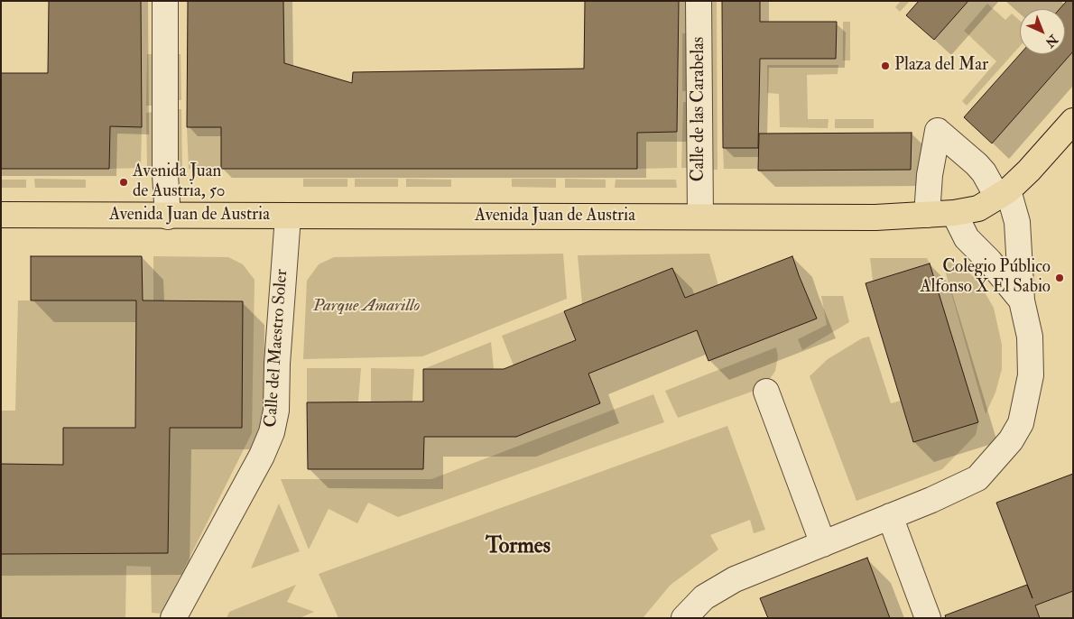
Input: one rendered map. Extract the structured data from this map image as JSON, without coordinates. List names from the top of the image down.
{
  "streets": {
    "main road": ["Avenida Juan de Austria"],
    "street": ["Calle de las Carabelas", "Calle del Maestro Soler"]
  },
  "crossings": [
    ["Calle de las Carabelas", "Avenida Juan de Austria"],
    ["Avenida Juan de Austria", "Calle del Maestro Soler"]
  ],
  "districts": ["Tormes"],
  "parks": ["Parque Amarillo"],
  "places": ["Plaza del Mar", "Avenida Juan de Austria, 50", "Colegio Público Alfonso X El Sabio"],
  "north": "bottom right"
}
